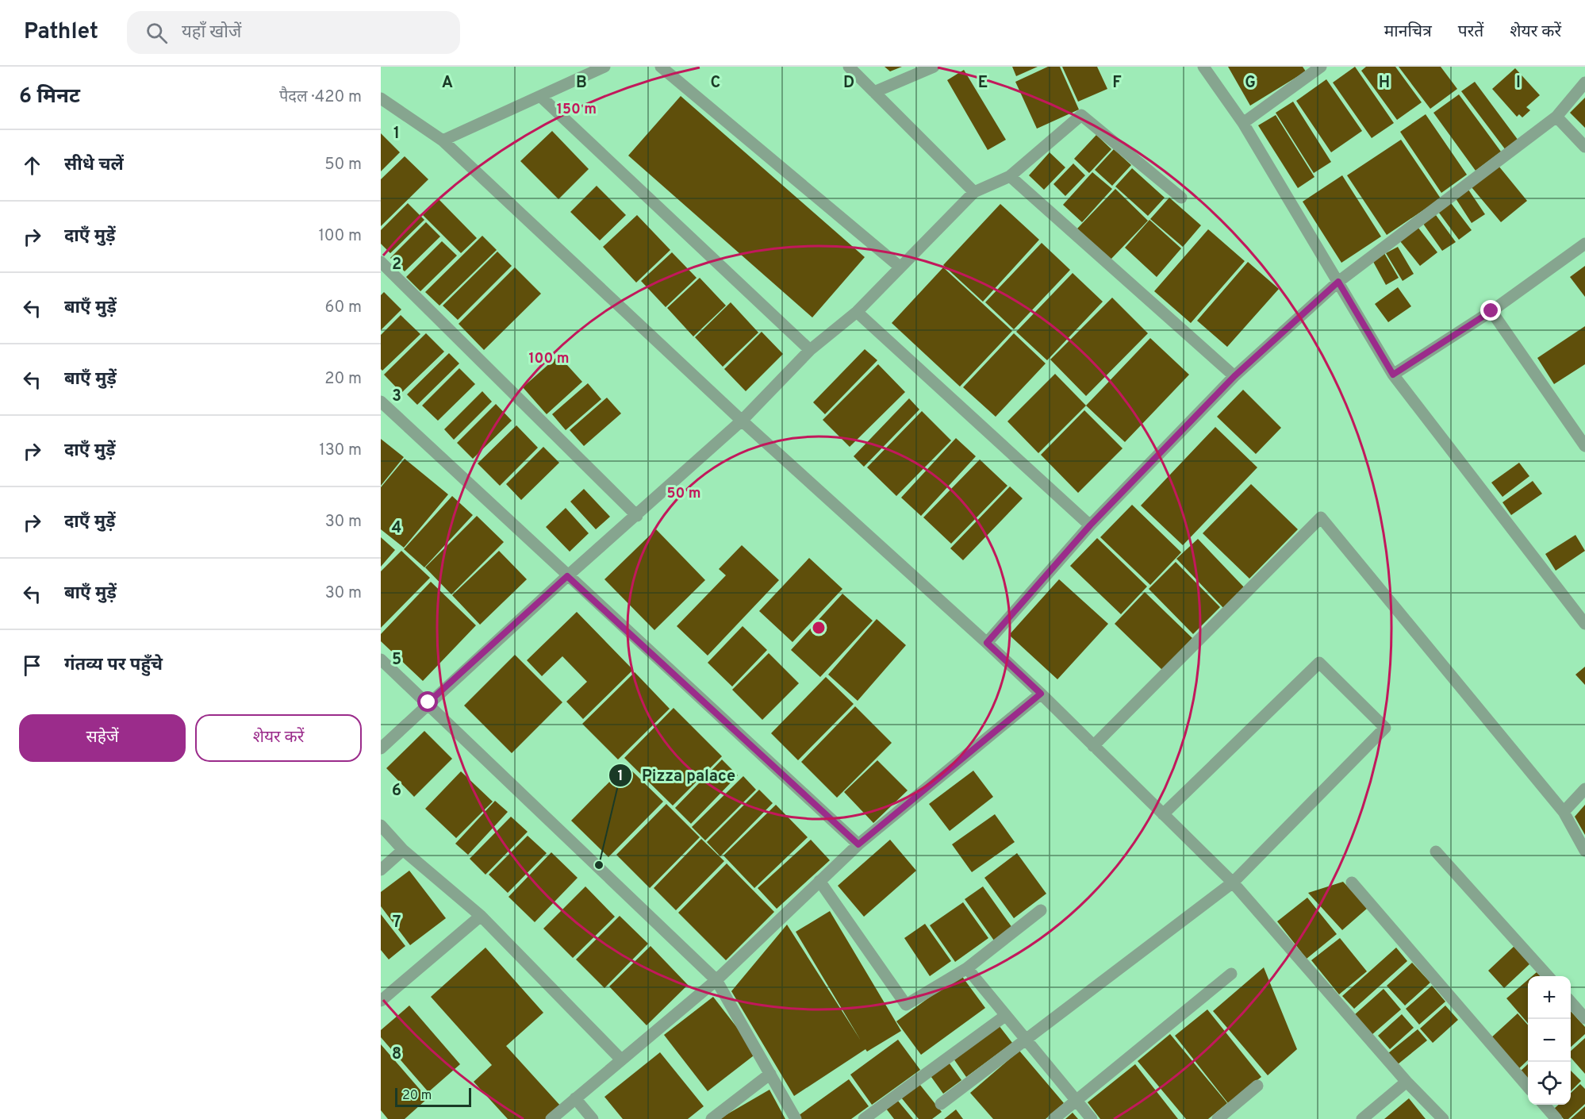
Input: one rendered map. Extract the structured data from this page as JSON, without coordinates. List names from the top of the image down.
{
  "places": ["Pizza palace"],
  "scale_bar": "20 m",
  "page": {
    "header": "Pathlet",
    "search": "यहाँ खोजें",
    "nav": ["मानचित्र", "परतें", "शेयर करें"],
    "heading": ["6 मिनट", "पैदल · 420 m"],
    "list": [
      ["सीधे चलें", "50 m"],
      ["दाएँ मुड़ें", "100 m"],
      ["बाएँ मुड़ें", "60 m"],
      ["बाएँ मुड़ें", "20 m"],
      ["दाएँ मुड़ें", "130 m"],
      ["दाएँ मुड़ें", "30 m"],
      ["बाएँ मुड़ें", "30 m"],
      "गंतव्य पर पहुँचे"
    ],
    "buttons": ["सहेजें", "शेयर करें"],
    "map_buttons": ["+", "−"],
    "scale": "20 m"
  },
  "grid": {
    "columns": [
      "A",
      "B",
      "C",
      "D",
      "E",
      "F",
      "G",
      "H",
      "I"
    ],
    "rows": [
      "1",
      "2",
      "3",
      "4",
      "5",
      "6",
      "7",
      "8"
    ]
  },
  "rings": ["150 m", "100 m", "50 m"]
}
